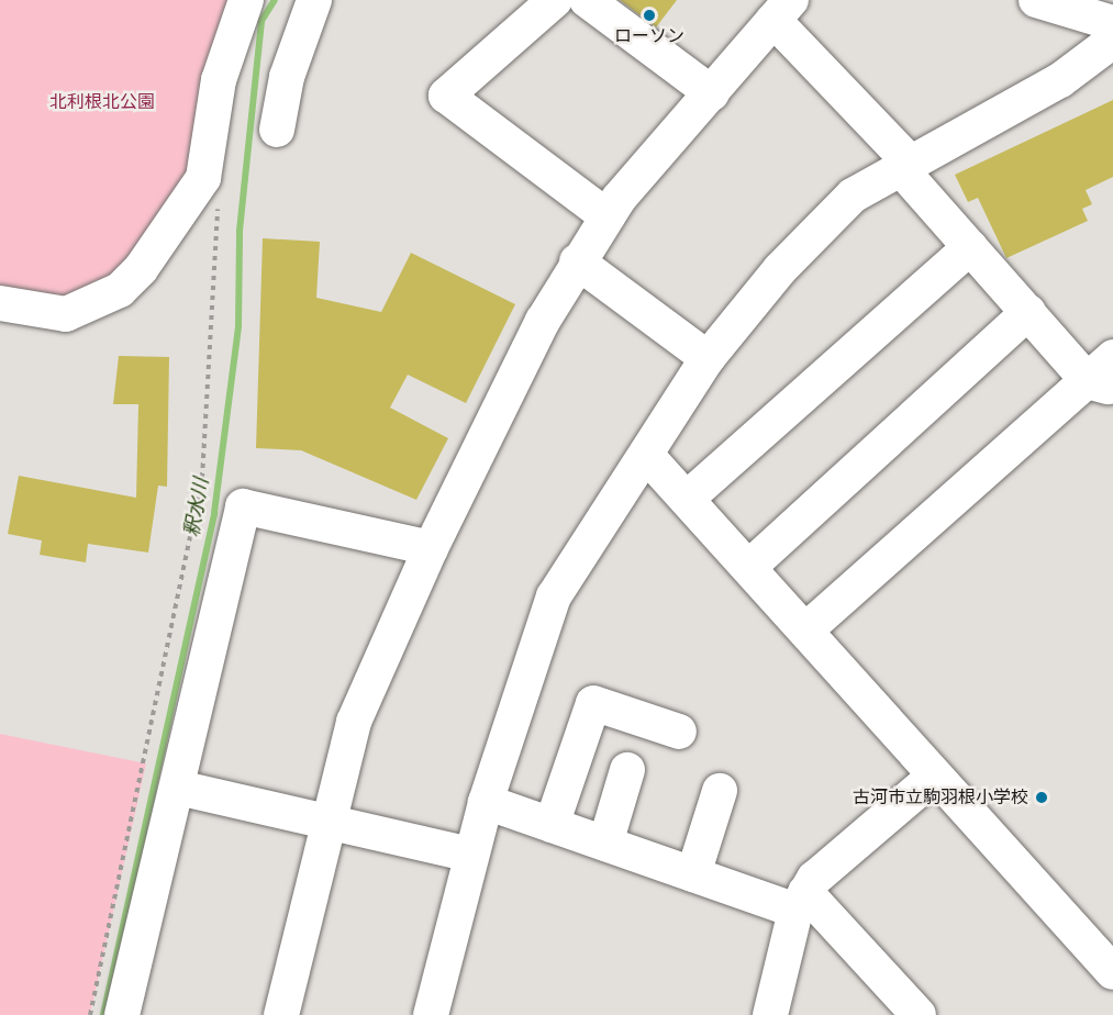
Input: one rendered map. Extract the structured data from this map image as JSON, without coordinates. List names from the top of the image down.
{
  "water": ["釈水川"],
  "parks": ["北利根北公園"],
  "places": ["ローソン", "古河市立駒羽根小学校"]
}
